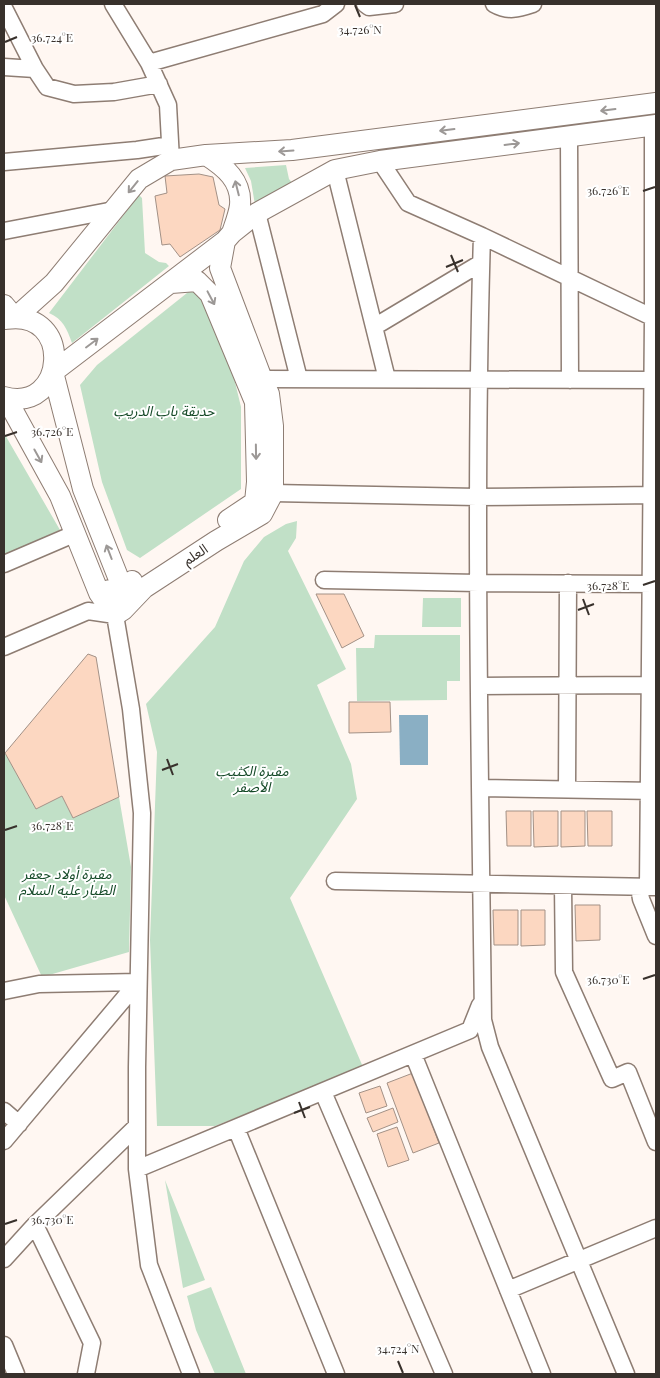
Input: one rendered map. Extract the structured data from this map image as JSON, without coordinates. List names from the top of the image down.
{
  "streets": {
    "main road": ["العلم"]
  },
  "parks": ["حديقة باب الدريب", "مقبرة الكثيب الأصفر", "مقبرة أولاد جعفر الطيار عليه السلام"],
  "coordinates": [
    "34.726°N",
    "36.724°E",
    "36.726°E",
    "36.728°E",
    "36.730°E",
    "34.724°N"
  ]
}
